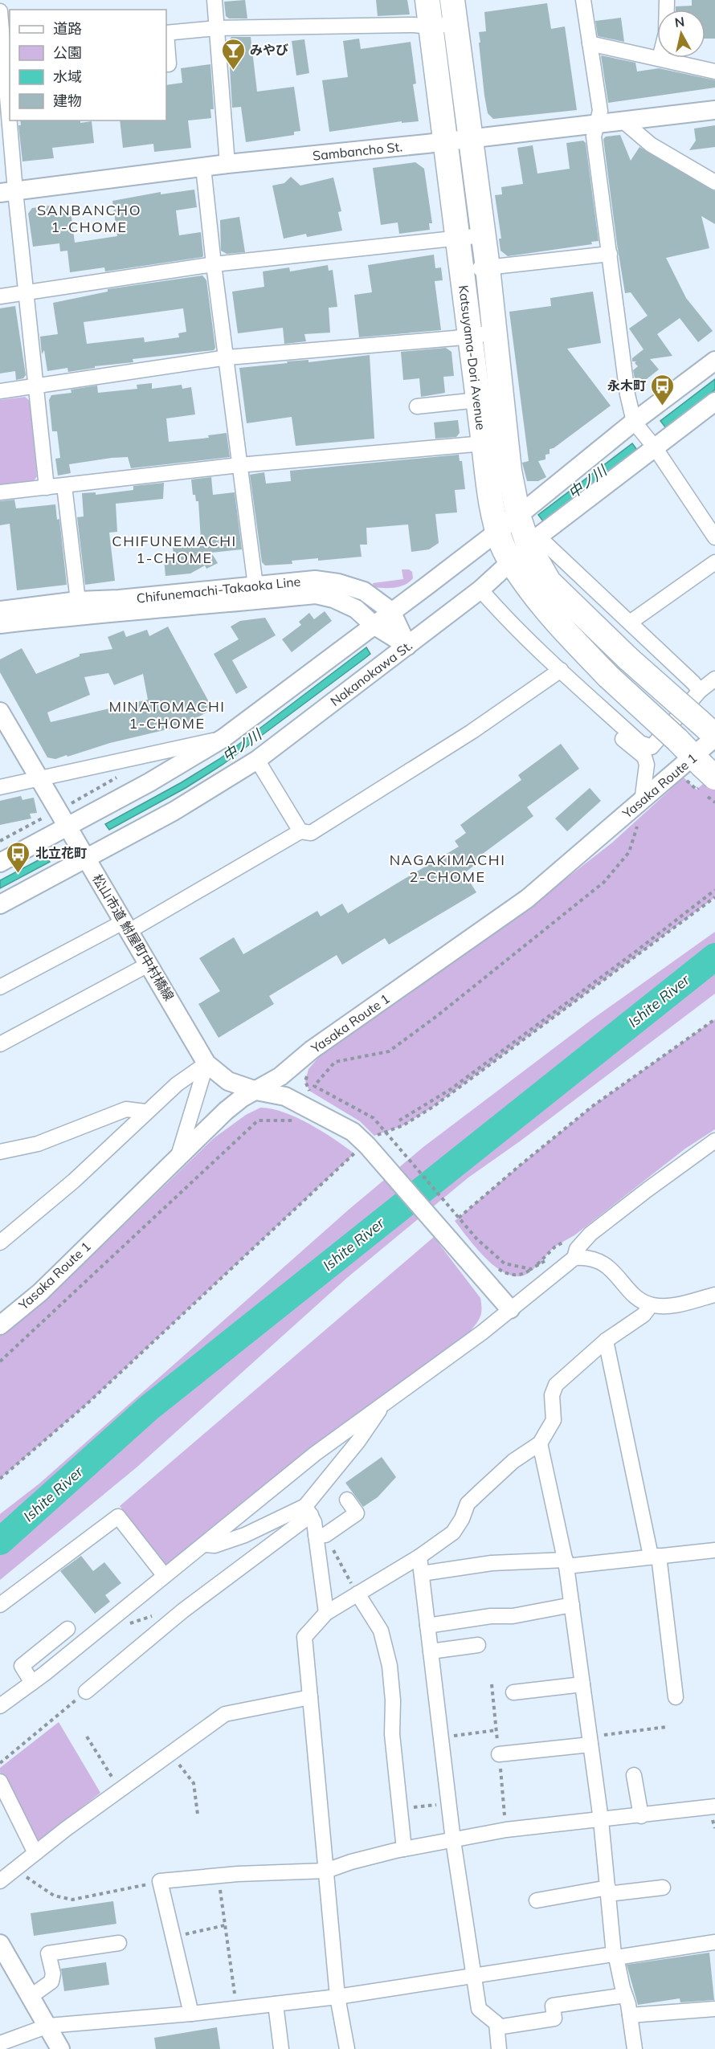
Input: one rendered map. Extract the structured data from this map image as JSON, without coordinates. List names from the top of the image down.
{
  "streets": {
    "highway": ["Katsuyama-Dori Avenue"],
    "street": [
      "Sambancho St.",
      "Chifunemachi-Takaoka Line",
      "Nakanokawa St.",
      "Yasaka Route 1",
      "松山市道 鮒屋町中村橋線"
    ]
  },
  "crossings": [
    ["Sambancho St.", "Katsuyama-Dori Avenue"],
    ["Katsuyama-Dori Avenue", "Nakanokawa St."],
    ["Katsuyama-Dori Avenue", "Yasaka Route 1"],
    ["Chifunemachi-Takaoka Line", "Nakanokawa St."],
    ["Nakanokawa St.", "松山市道 鮒屋町中村橋線"],
    ["Yasaka Route 1", "松山市道 鮒屋町中村橋線"]
  ],
  "districts": [
    "SANBANCHO 1-CHOME",
    "CHIFUNEMACHI 1-CHOME",
    "MINATOMACHI 1-CHOME",
    "NAGAKIMACHI 2-CHOME"
  ],
  "water": ["中ノ川", "Ishite River"],
  "places": {
    "bar": ["みやび"],
    "bus stop": ["永木町", "北立花町"]
  },
  "legend": [
    "道路",
    "公園",
    "水域",
    "建物"
  ],
  "north": "top"
}
